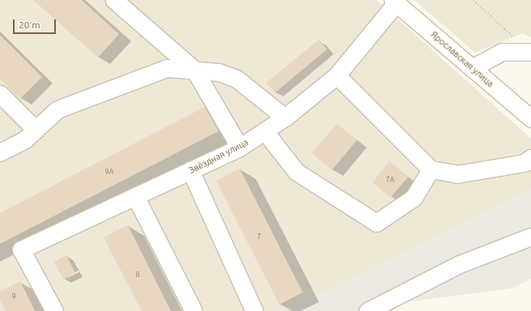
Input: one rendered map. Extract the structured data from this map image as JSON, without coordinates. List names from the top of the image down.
{
  "streets": {
    "street": ["Ярославская улица", "Звёздная улица"]
  },
  "crossings": [
    ["Ярославская улица", "Звёздная улица"]
  ],
  "house_numbers": [
    "9А",
    "7А",
    "7",
    "8",
    "9"
  ],
  "scale_bar": "20 m"
}
